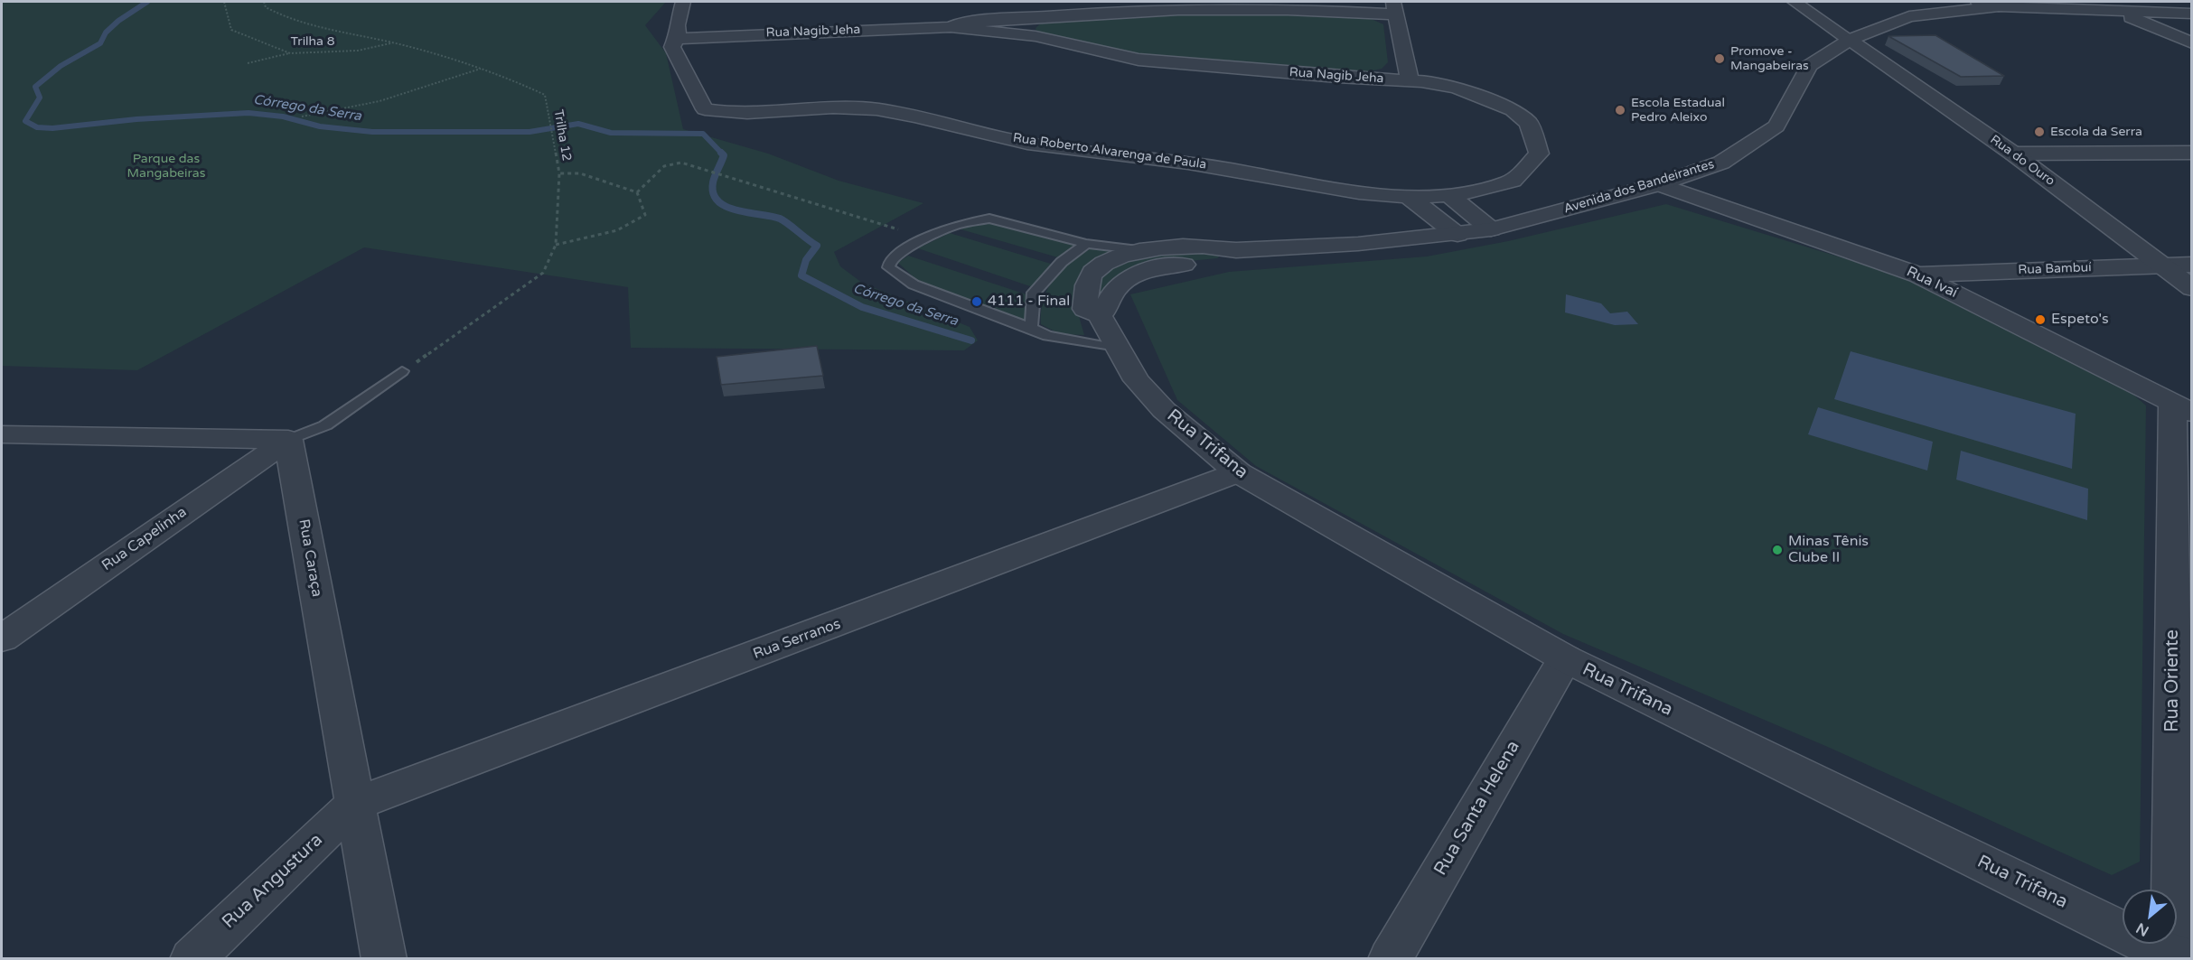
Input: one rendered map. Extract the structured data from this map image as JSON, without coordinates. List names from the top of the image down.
{
  "streets": {
    "street": [
      "Rua Nagib Jeha",
      "Rua Roberto Alvarenga de Paula",
      "Rua do Ouro",
      "Avenida dos Bandeirantes",
      "Rua Bambuí",
      "Rua Ivaí",
      "Rua Trifana",
      "Rua Capelinha",
      "Rua Caraça",
      "Rua Serranos",
      "Rua Oriente",
      "Rua Santa Helena",
      "Rua Angustura"
    ],
    "path": ["Trilha 8", "Trilha 12"]
  },
  "crossings": [
    ["Rua Nagib Jeha", "Rua Roberto Alvarenga de Paula"],
    ["Trilha 8", "Trilha 12"],
    ["Rua do Ouro", "Avenida dos Bandeirantes"],
    ["Rua do Ouro", "Rua Bambuí"],
    ["Avenida dos Bandeirantes", "Rua Ivaí"],
    ["Avenida dos Bandeirantes", "Rua Trifana"],
    ["Rua Bambuí", "Rua Ivaí"],
    ["Rua Ivaí", "Rua Oriente"],
    ["Rua Trifana", "Rua Serranos"],
    ["Rua Trifana", "Rua Oriente"],
    ["Rua Trifana", "Rua Santa Helena"],
    ["Rua Capelinha", "Rua Caraça"],
    ["Rua Caraça", "Rua Serranos"],
    ["Rua Caraça", "Rua Angustura"],
    ["Rua Serranos", "Rua Angustura"]
  ],
  "water": ["Córrego da Serra"],
  "parks": ["Parque das Mangabeiras"],
  "places": [
    "Promove - Mangabeiras",
    "Escola Estadual Pedro Aleixo",
    "Escola da Serra",
    "4111 - Final",
    "Espeto's",
    "Minas Tênis Clube II"
  ],
  "north": "bottom left"
}
